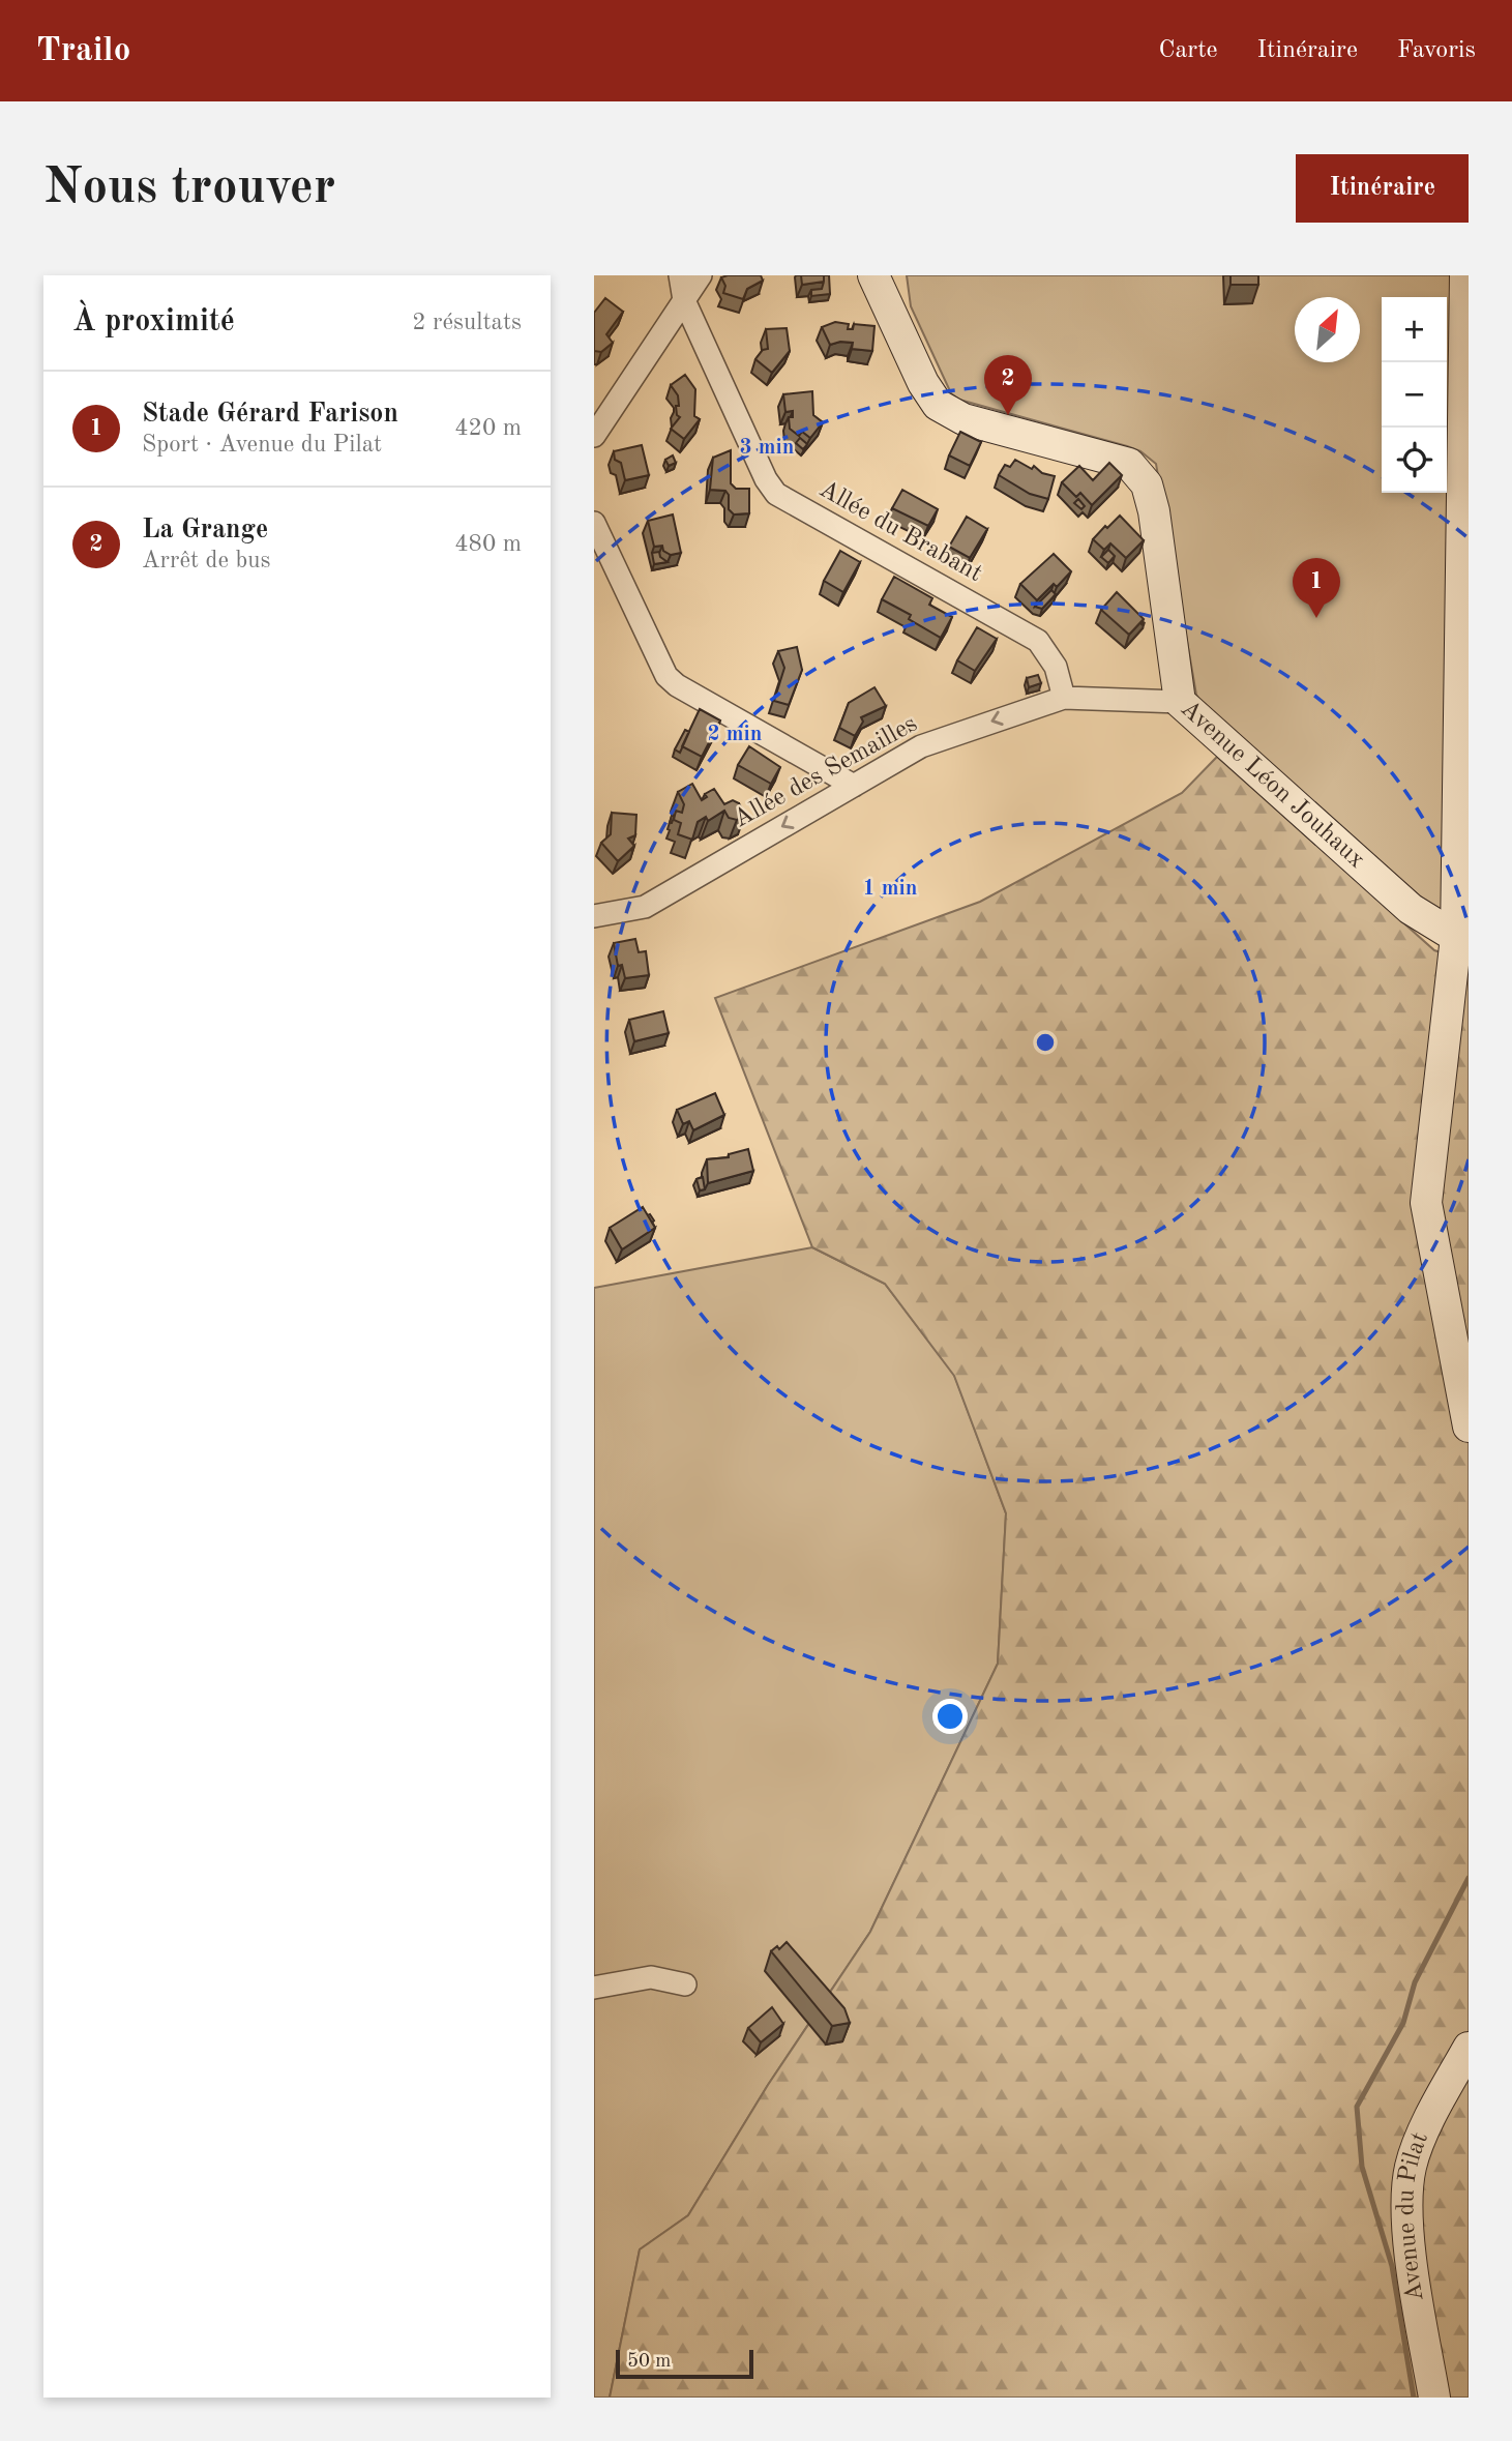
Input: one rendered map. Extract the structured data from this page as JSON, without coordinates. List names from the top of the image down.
{
  "streets": {
    "main road": ["Avenue Léon Jouhaux", "Avenue du Pilat"],
    "street": ["Allée du Brabant", "Allée des Semailles"]
  },
  "crossings": [
    ["Allée du Brabant", "Allée des Semailles"],
    ["Allée des Semailles", "Avenue Léon Jouhaux"]
  ],
  "one_way": ["Allée des Semailles"],
  "scale_bar": "50 m",
  "north": "top right",
  "page": {
    "header": "Trailo",
    "nav": ["Carte", "Itinéraire", "Favoris"],
    "buttons": "Itinéraire",
    "title": "Nous trouver",
    "heading": ["À proximité", "2 résultats"],
    "map_buttons": ["+", "−"],
    "pins": ["2", "1"],
    "list": [
      {
        "mark": "1",
        "name": "Stade Gérard Farison",
        "note": "Sport · Avenue du Pilat",
        "value": "420 m"
      },
      {
        "mark": "2",
        "name": "La Grange",
        "note": "Arrêt de bus",
        "value": "480 m"
      }
    ],
    "scale": "50 m"
  },
  "rings": ["3 min", "2 min", "1 min"]
}
